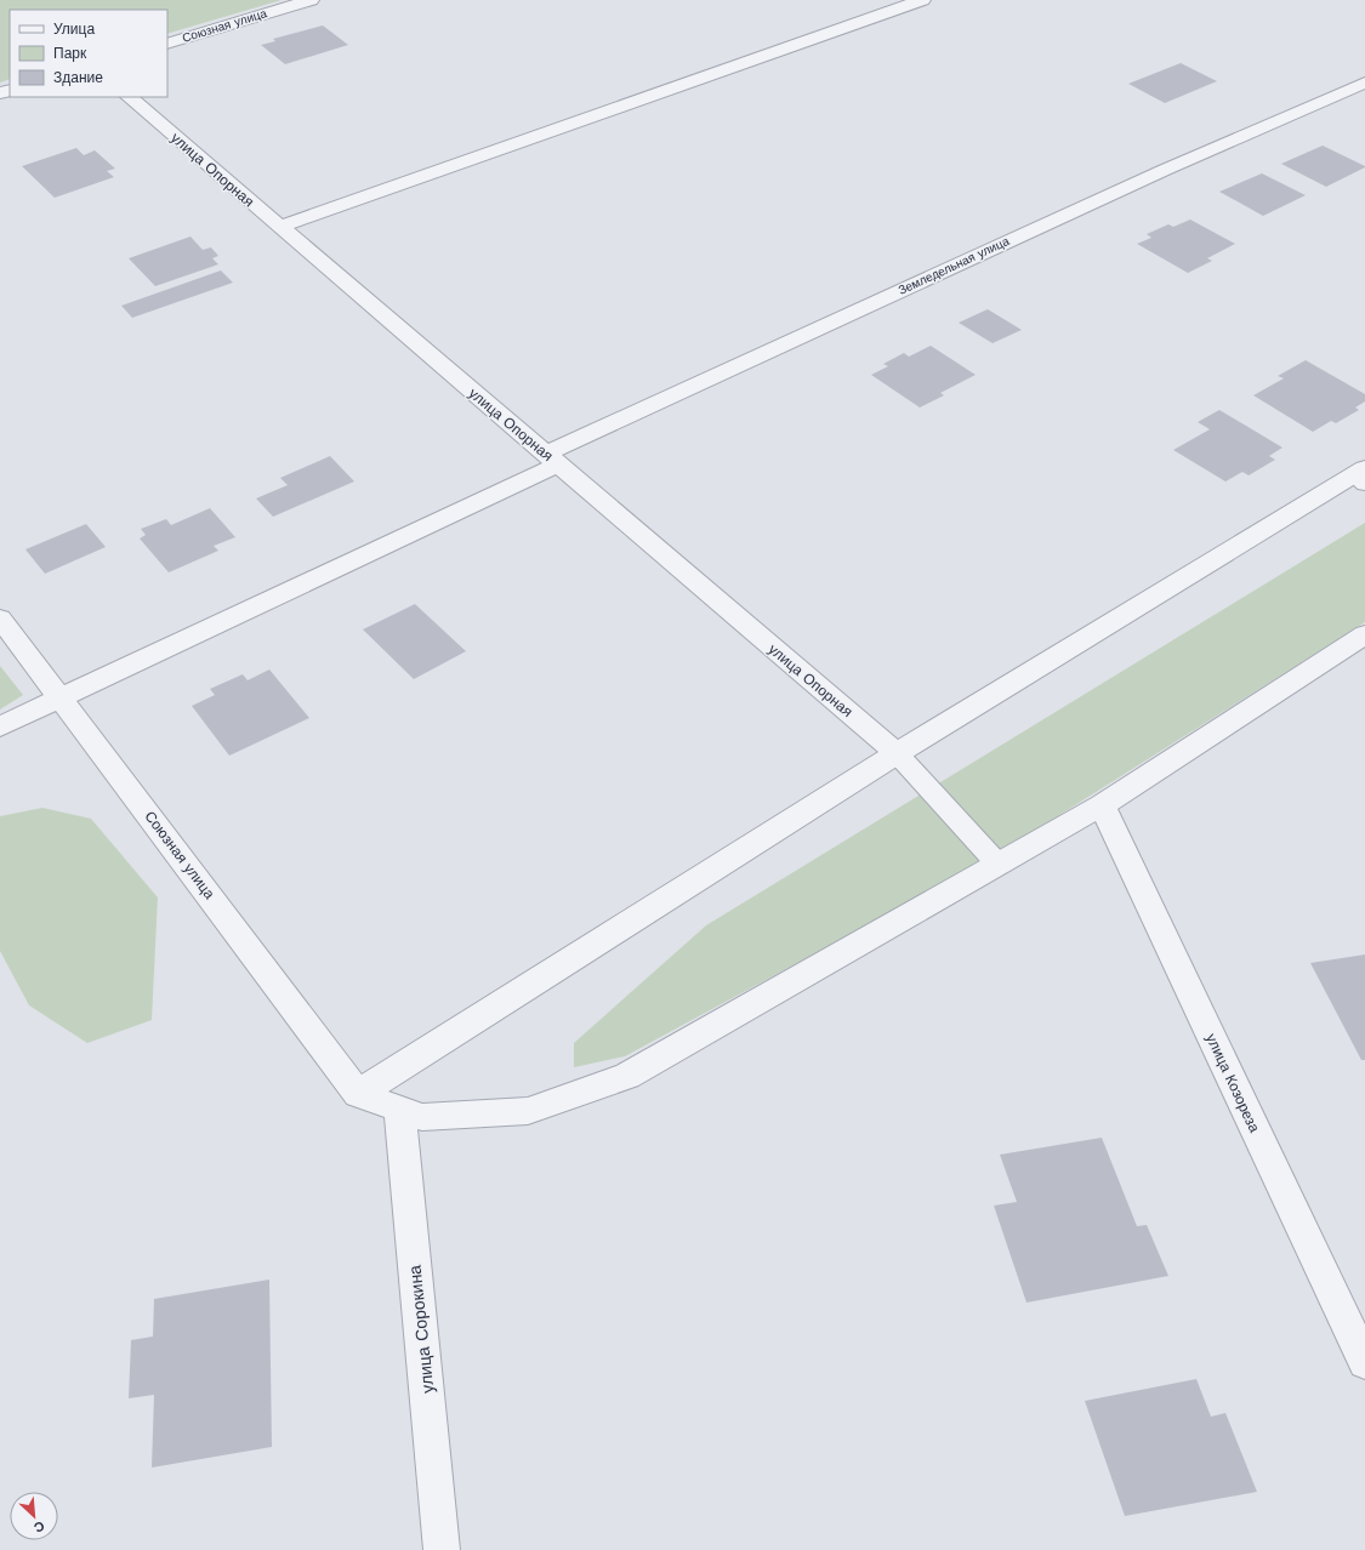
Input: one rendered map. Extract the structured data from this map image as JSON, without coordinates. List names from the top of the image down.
{
  "streets": {
    "street": [
      "Союзная улица",
      "улица Опорная",
      "Земледельная улица",
      "улица Козореза",
      "улица Сорокина"
    ]
  },
  "crossings": [
    ["Союзная улица", "Земледельная улица"],
    ["улица Опорная", "Земледельная улица"]
  ],
  "legend": ["Улица", "Парк", "Здание"],
  "north": "bottom right"
}
